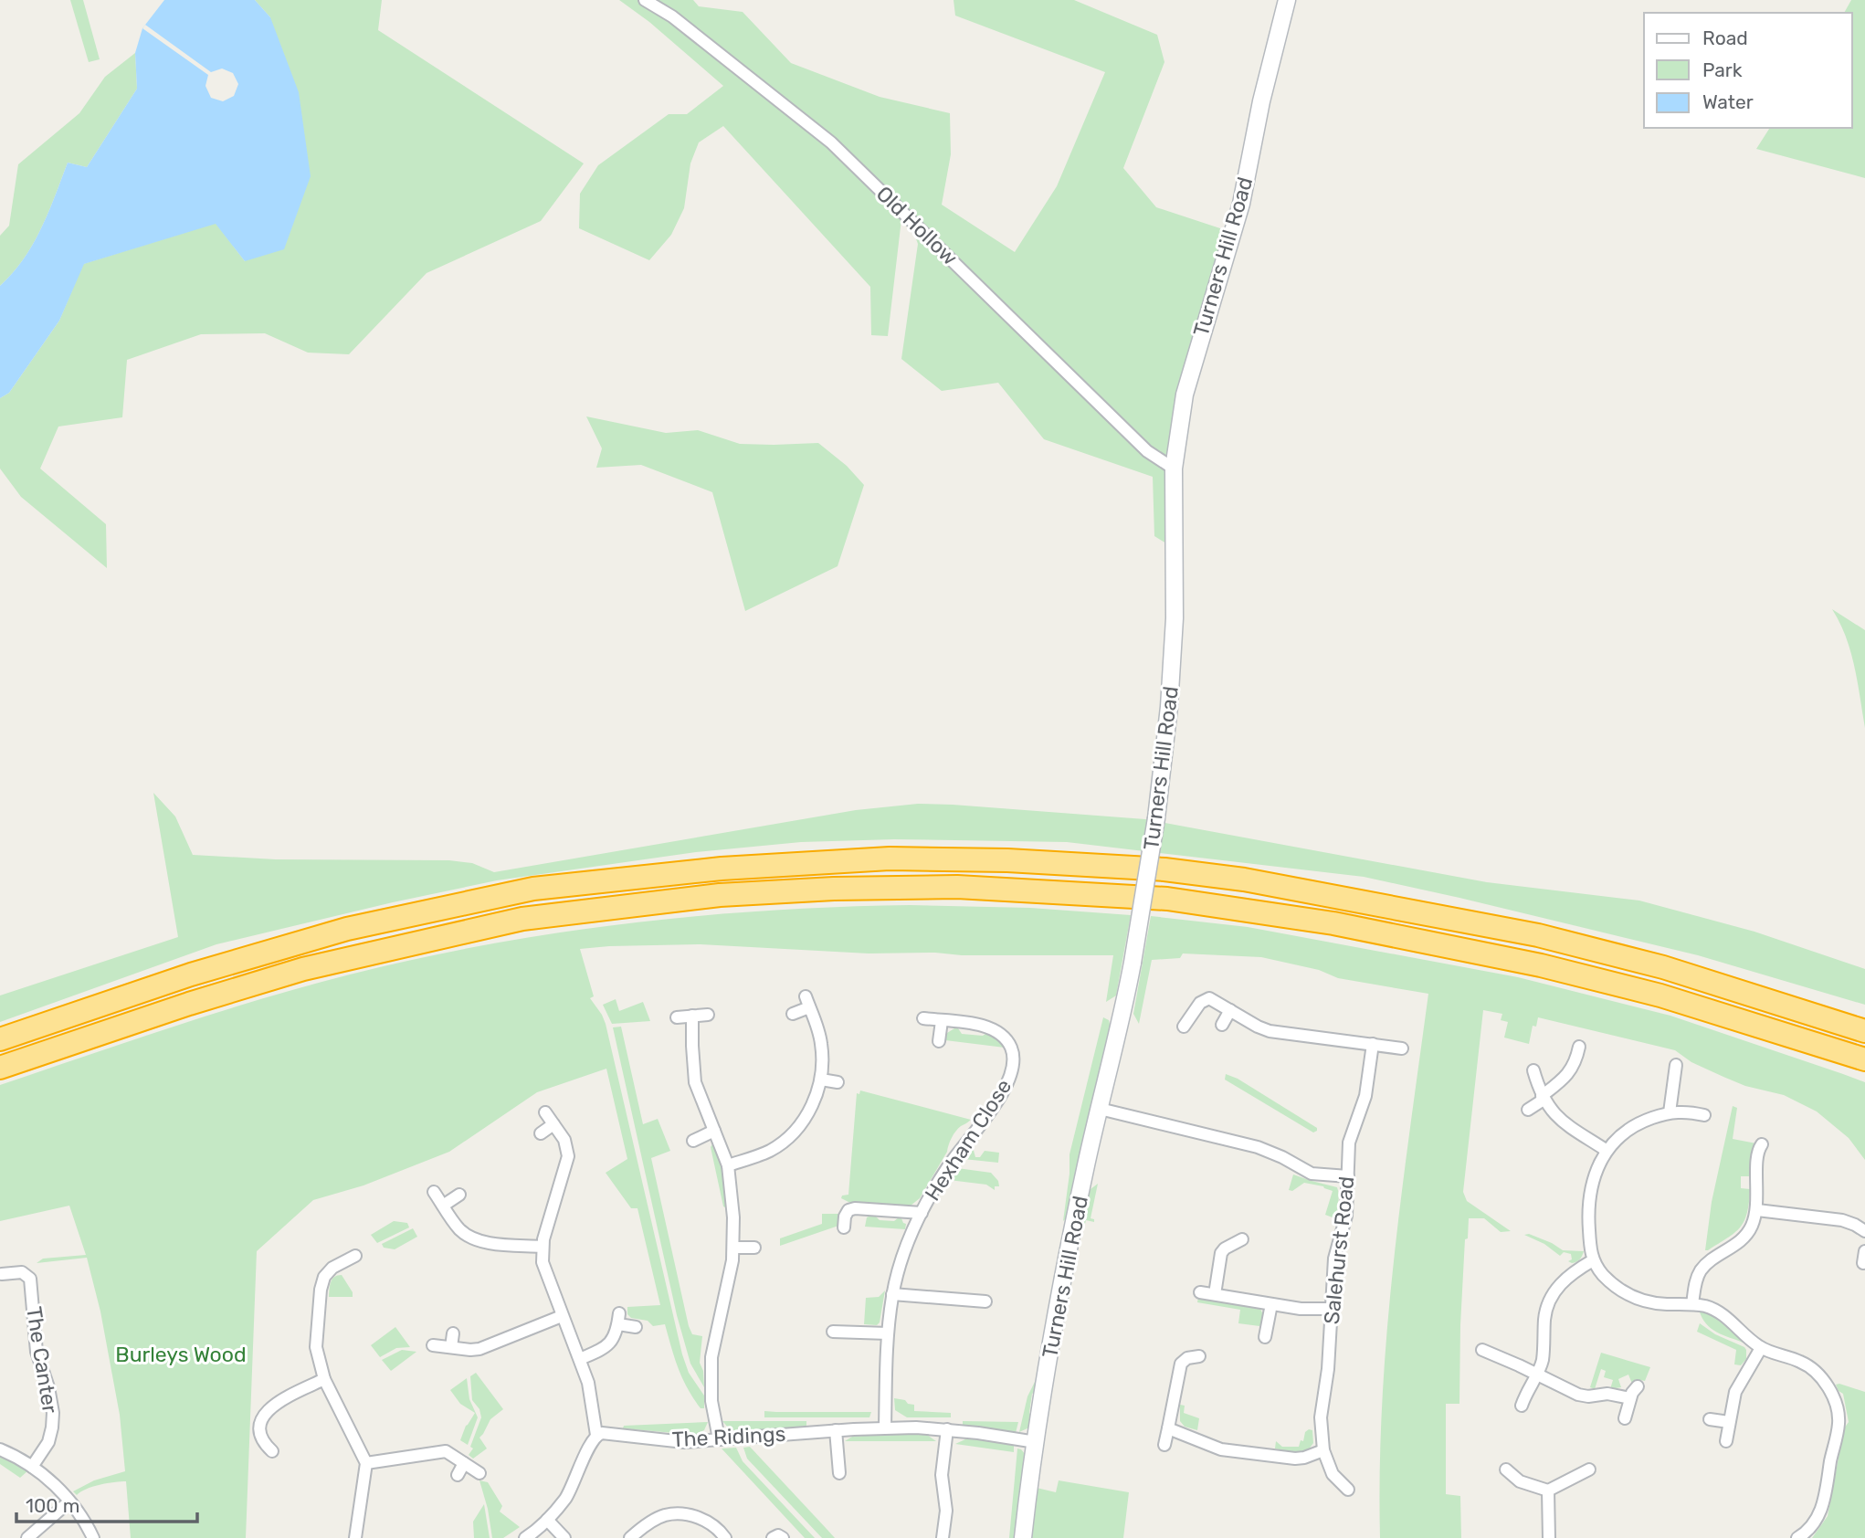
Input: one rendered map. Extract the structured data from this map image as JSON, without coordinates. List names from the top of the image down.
{
  "streets": {
    "street": [
      "Old Hollow",
      "Turners Hill Road",
      "Hexham Close",
      "Salehurst Road",
      "The Canter",
      "The Ridings"
    ]
  },
  "crossings": [
    ["Old Hollow", "Turners Hill Road"],
    ["Turners Hill Road", "The Ridings"],
    ["Hexham Close", "The Ridings"]
  ],
  "parks": ["Burleys Wood"],
  "legend": ["Road", "Park", "Water"],
  "scale_bar": "100 m"
}
